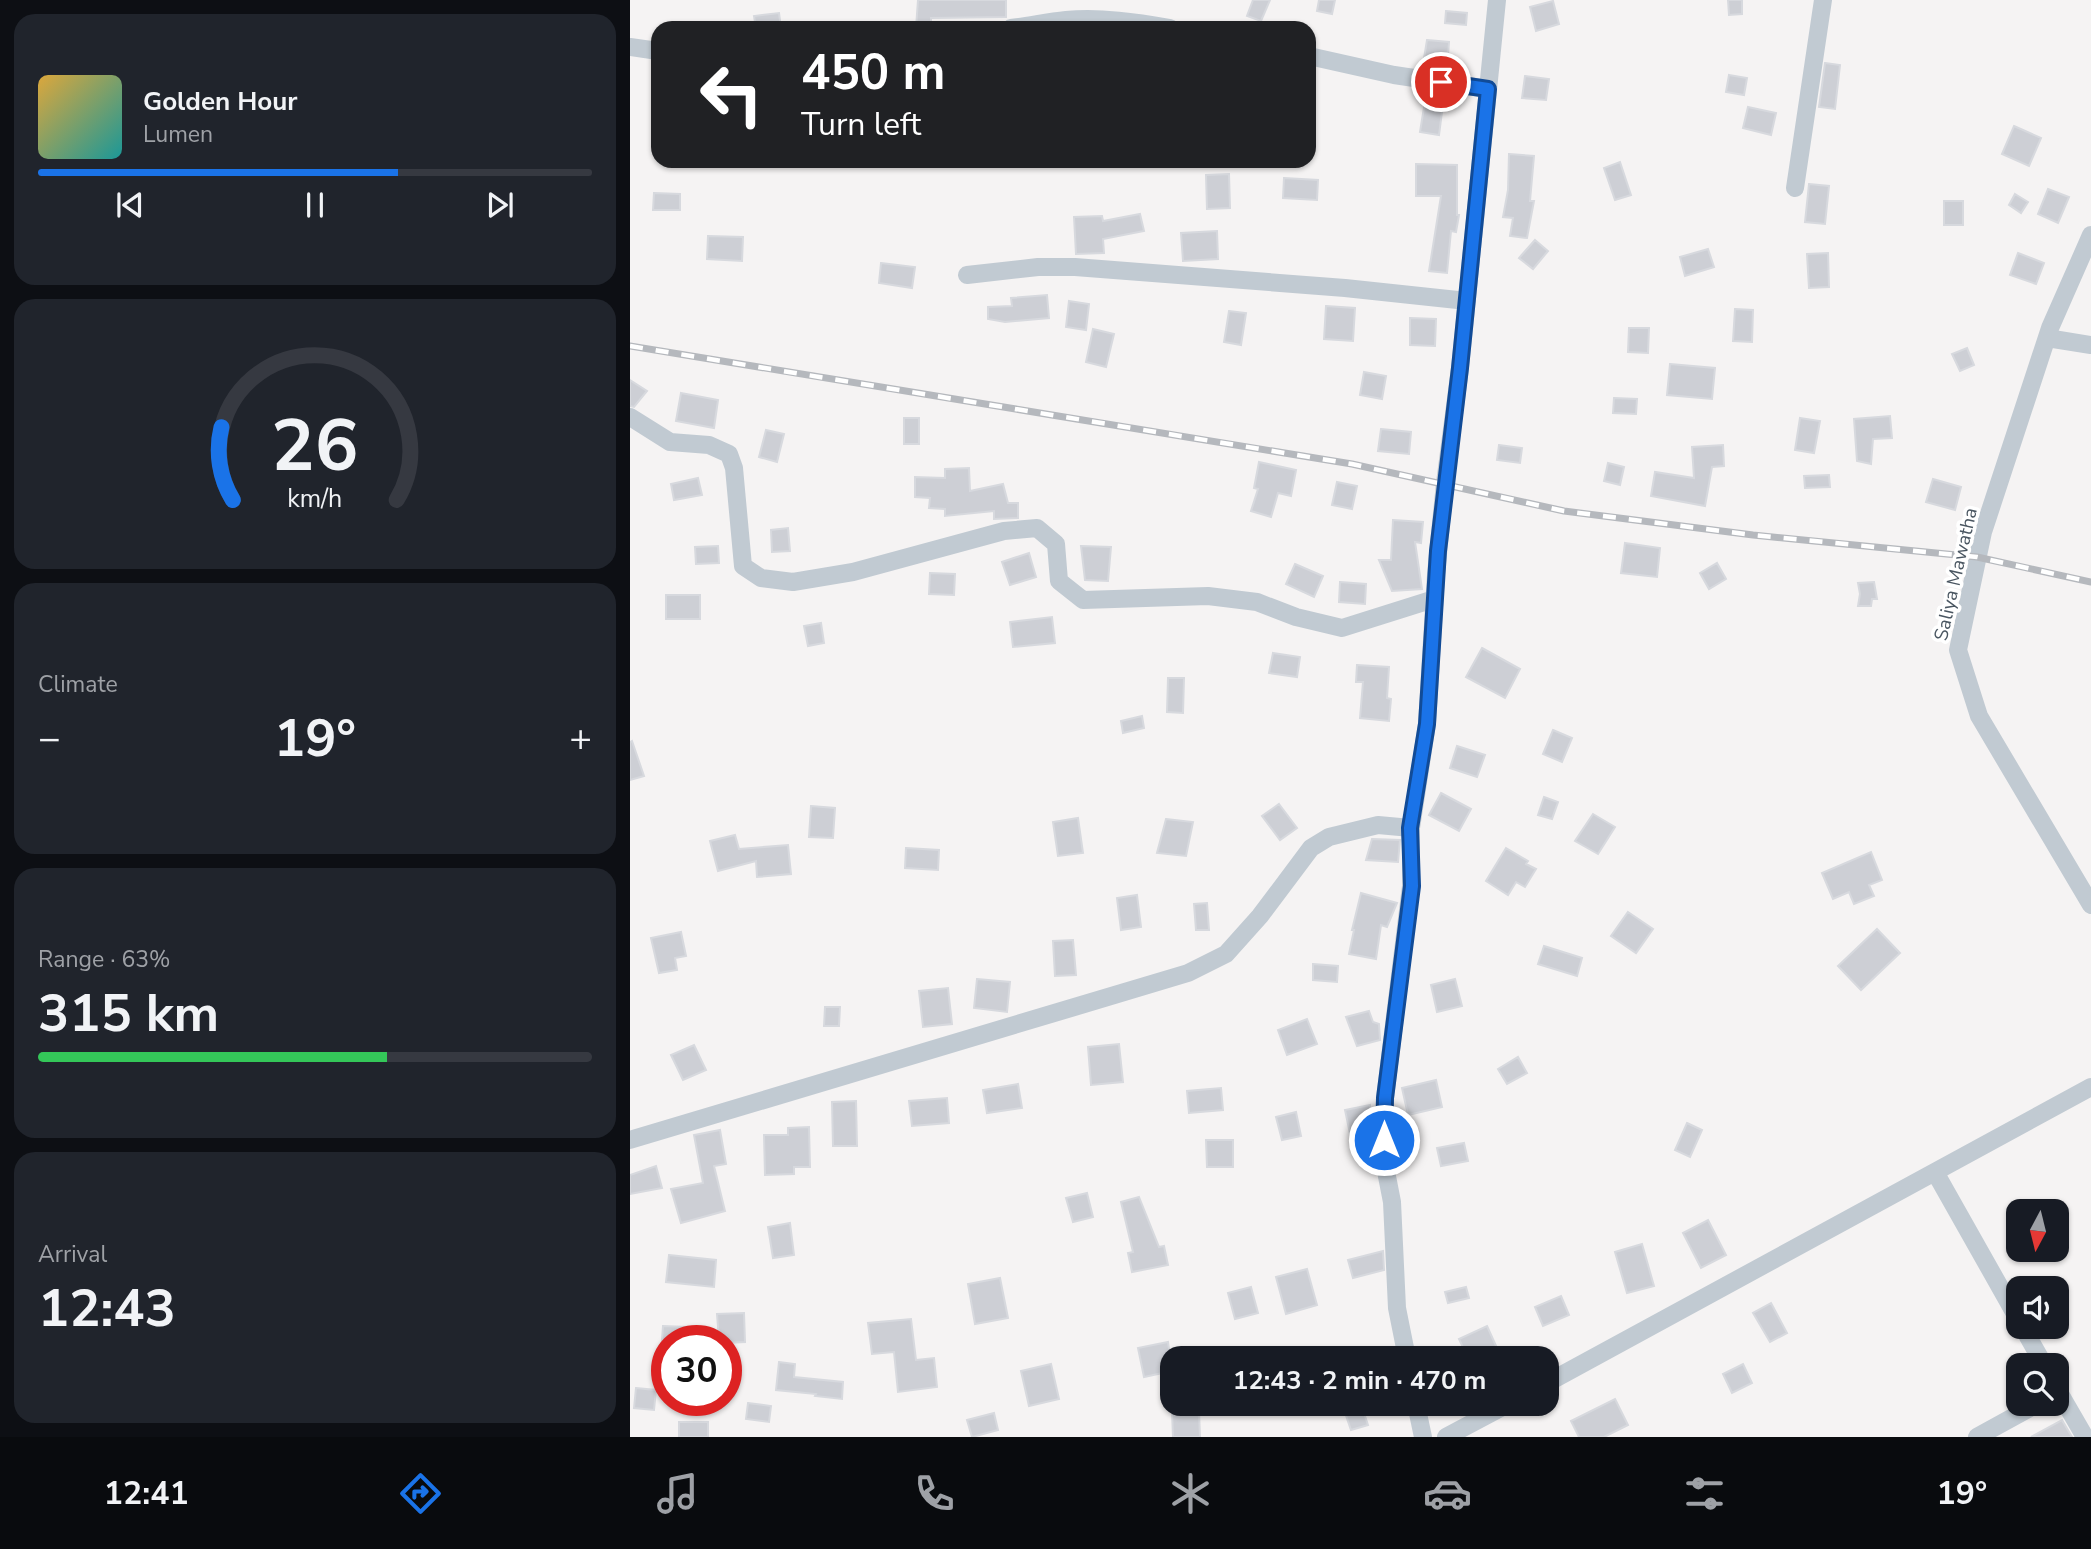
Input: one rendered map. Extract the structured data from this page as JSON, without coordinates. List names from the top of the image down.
{
  "streets": {
    "street": ["Saliya Mawatha"]
  },
  "north": "bottom",
  "page": {
    "turn": ["450 m", "Turn left"],
    "song": ["Golden Hour", "Lumen"],
    "tile": [
      "Climate",
      ["Range · 63%", "315 km"],
      ["Arrival", "12:43"]
    ],
    "heat": ["−", "19°", "+"],
    "limit": "30",
    "trip": "12:43 · 2 min · 470 m",
    "tabs": ["12:41", "19°"],
    "gauge": ["26", "km/h"]
  }
}
